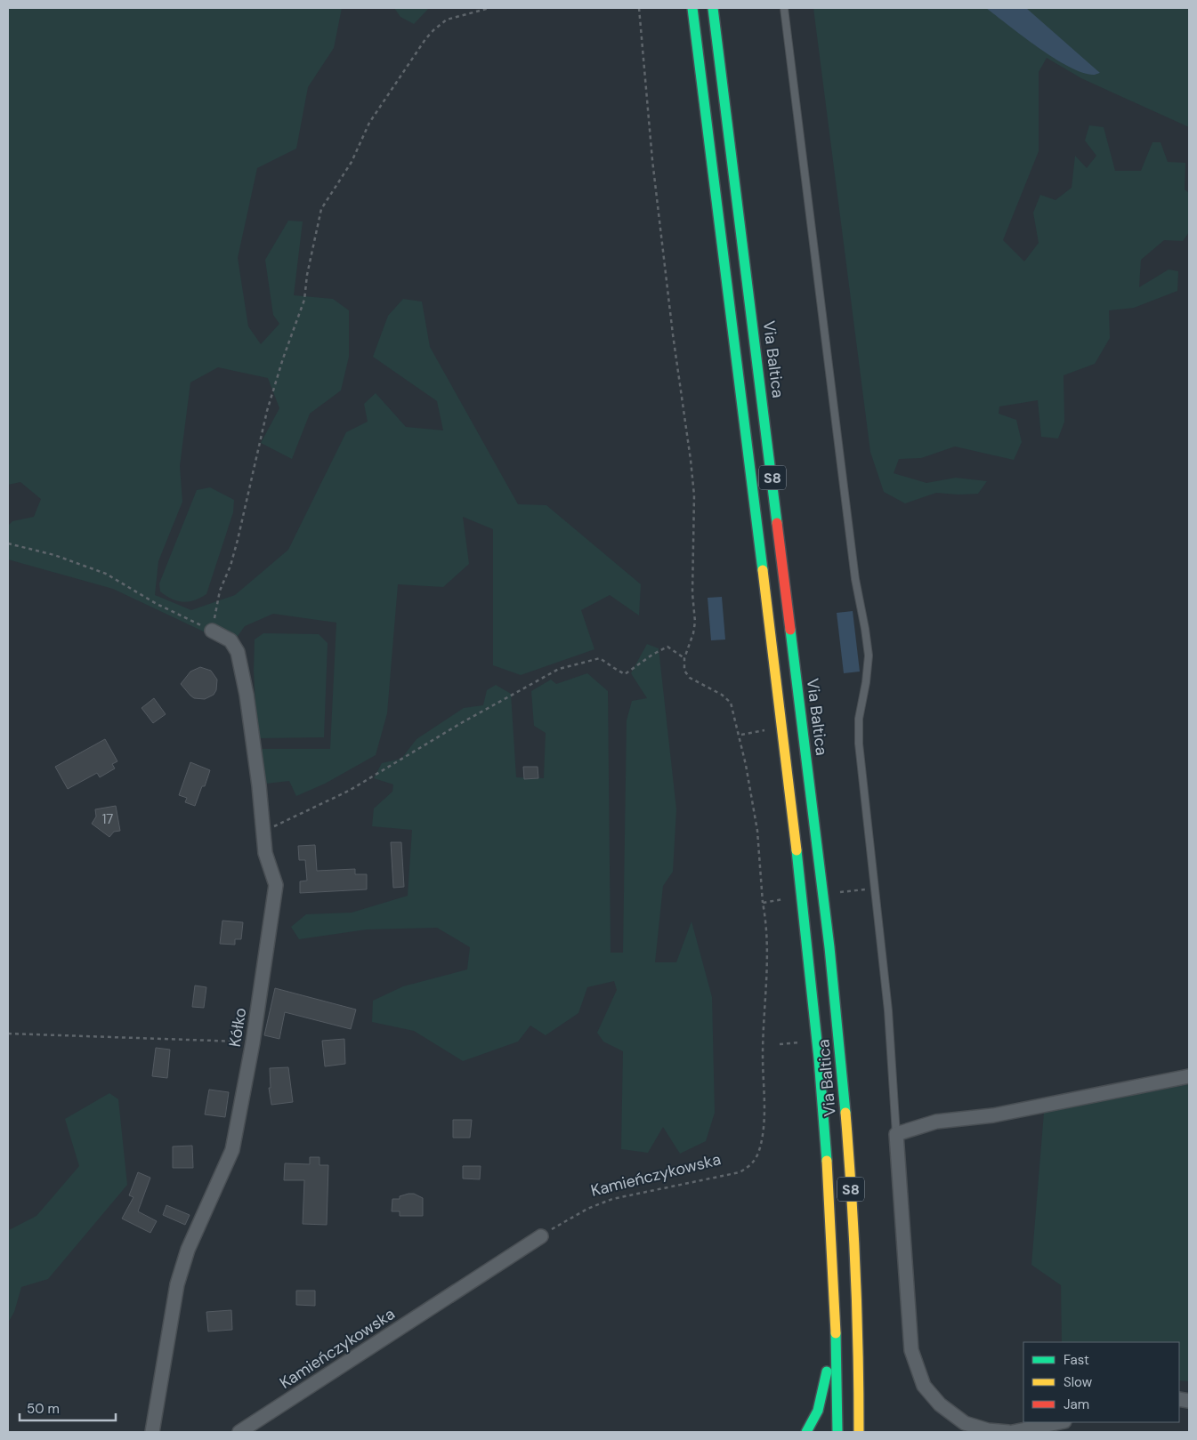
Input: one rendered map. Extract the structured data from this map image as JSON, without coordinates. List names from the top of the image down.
{
  "streets": {
    "highway": ["Via Baltica", "S8"],
    "street": ["Kółko", "Kamieńczykowska"]
  },
  "house_numbers": ["17"],
  "legend": ["Fast", "Slow", "Jam"],
  "scale_bar": "50 m"
}
